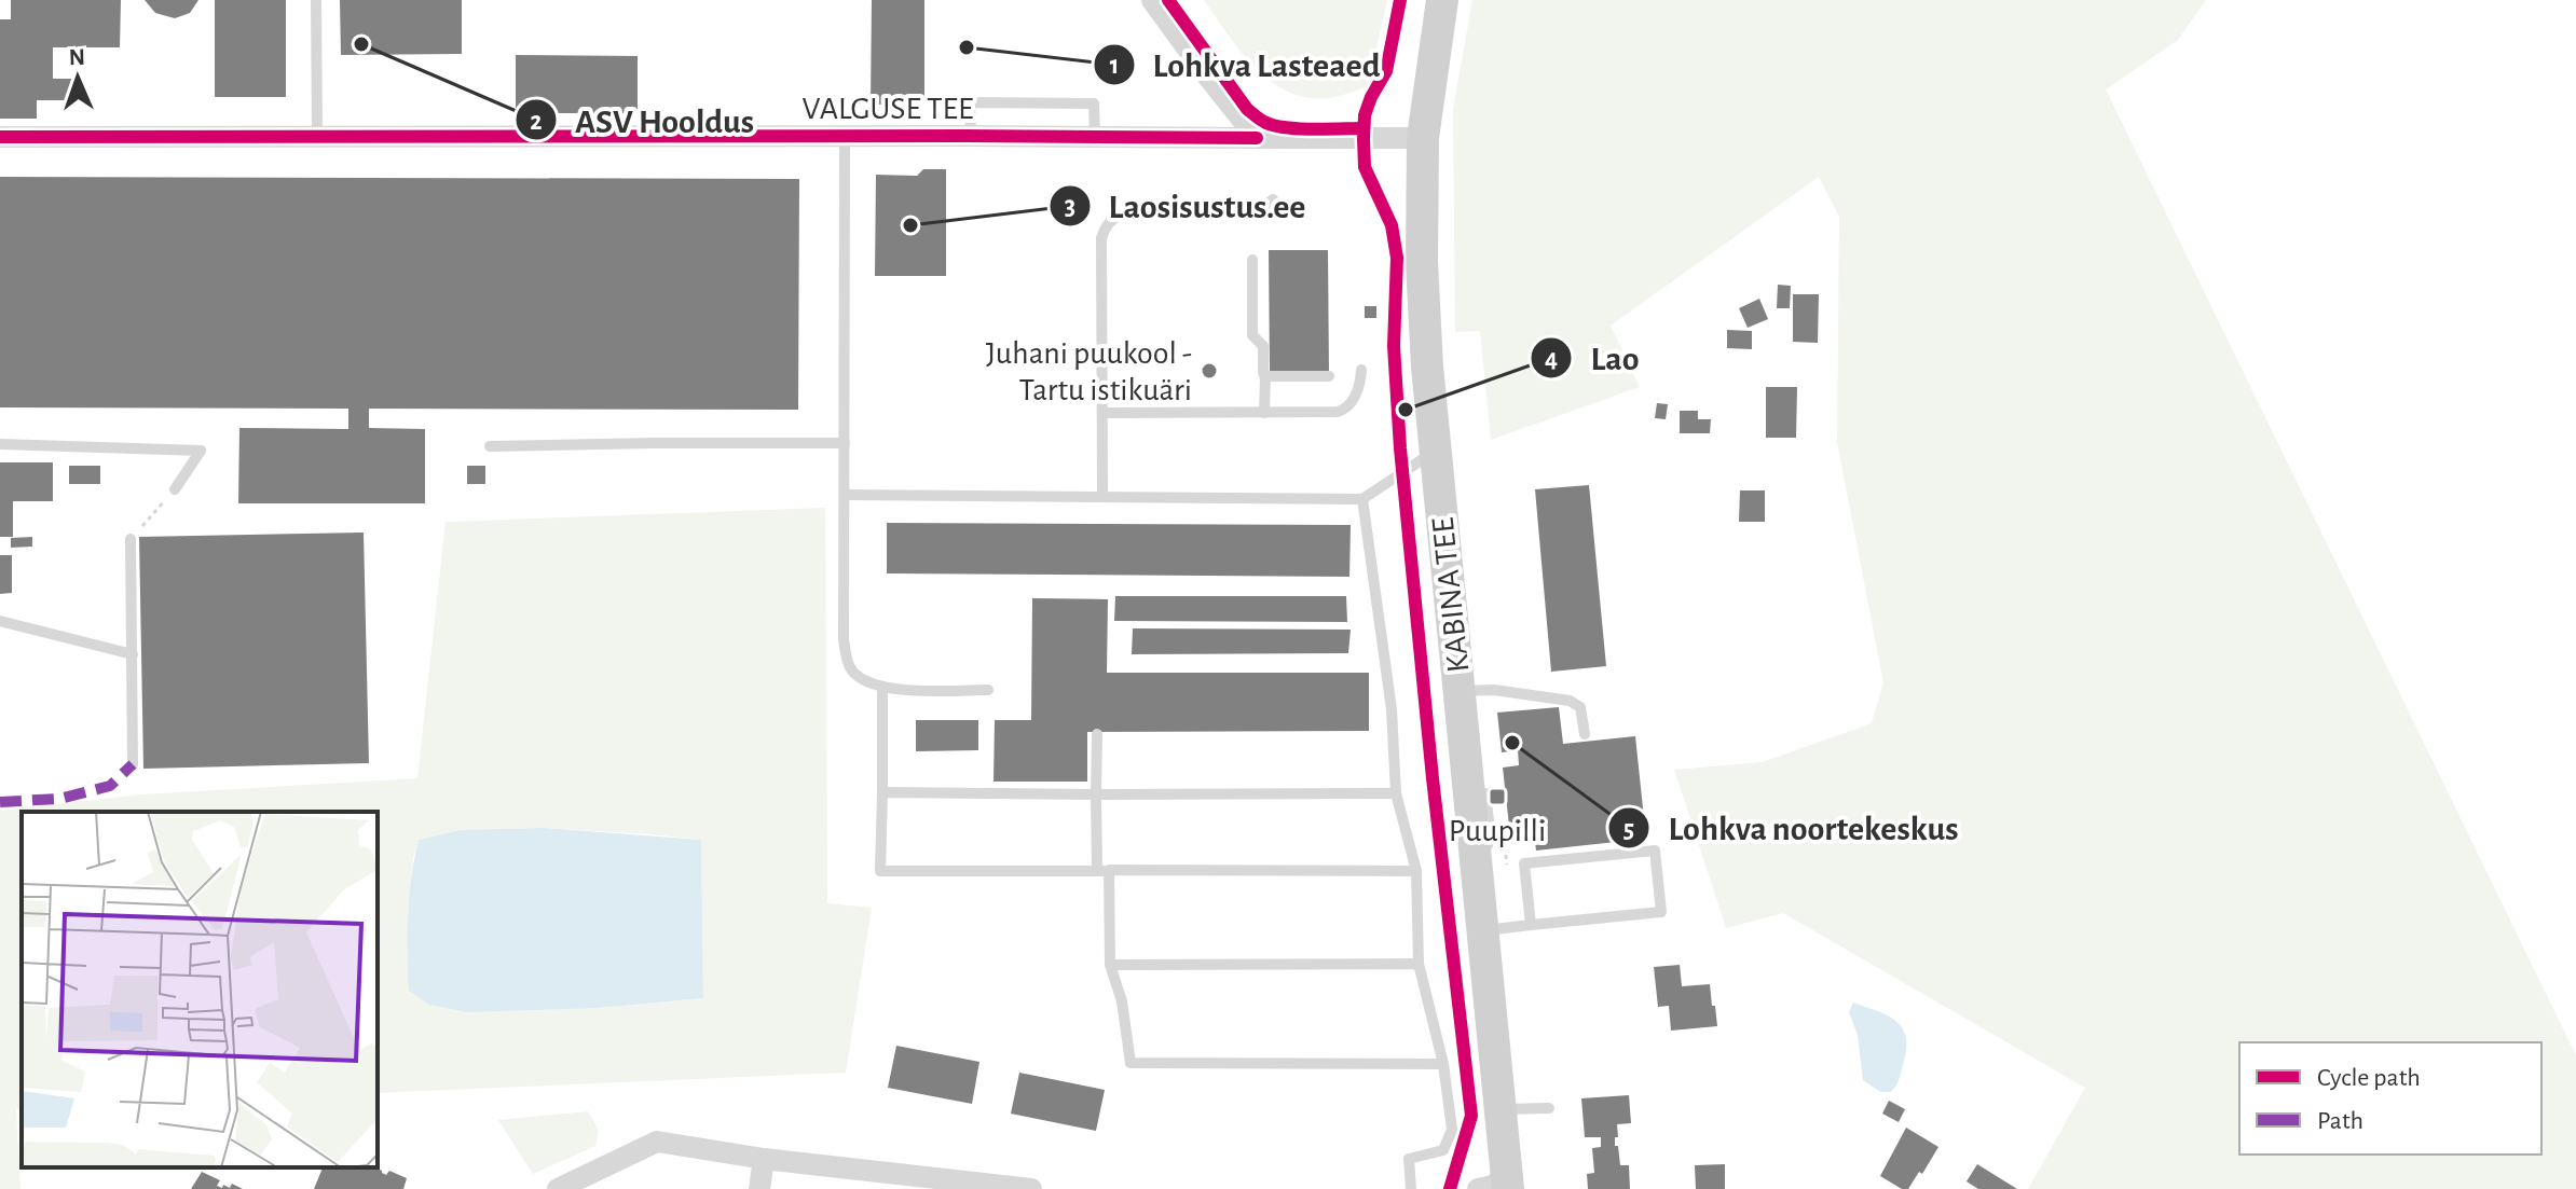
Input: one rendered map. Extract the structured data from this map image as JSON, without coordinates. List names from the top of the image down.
{
  "streets": {
    "street": ["VALGUSE TEE", "KABINA TEE"]
  },
  "crossings": [
    ["VALGUSE TEE", "KABINA TEE"]
  ],
  "places": {
    "other": [
      "ASV Hooldus",
      "Lohkva Lasteaed",
      "Laosisustus.ee",
      "Juhani puukool - Tartu istikuäri",
      "Lao",
      "Lohkva noortekeskus"
    ],
    "transit": ["Puupilli"]
  },
  "legend": ["Cycle path", "Path"],
  "north": "top"
}
